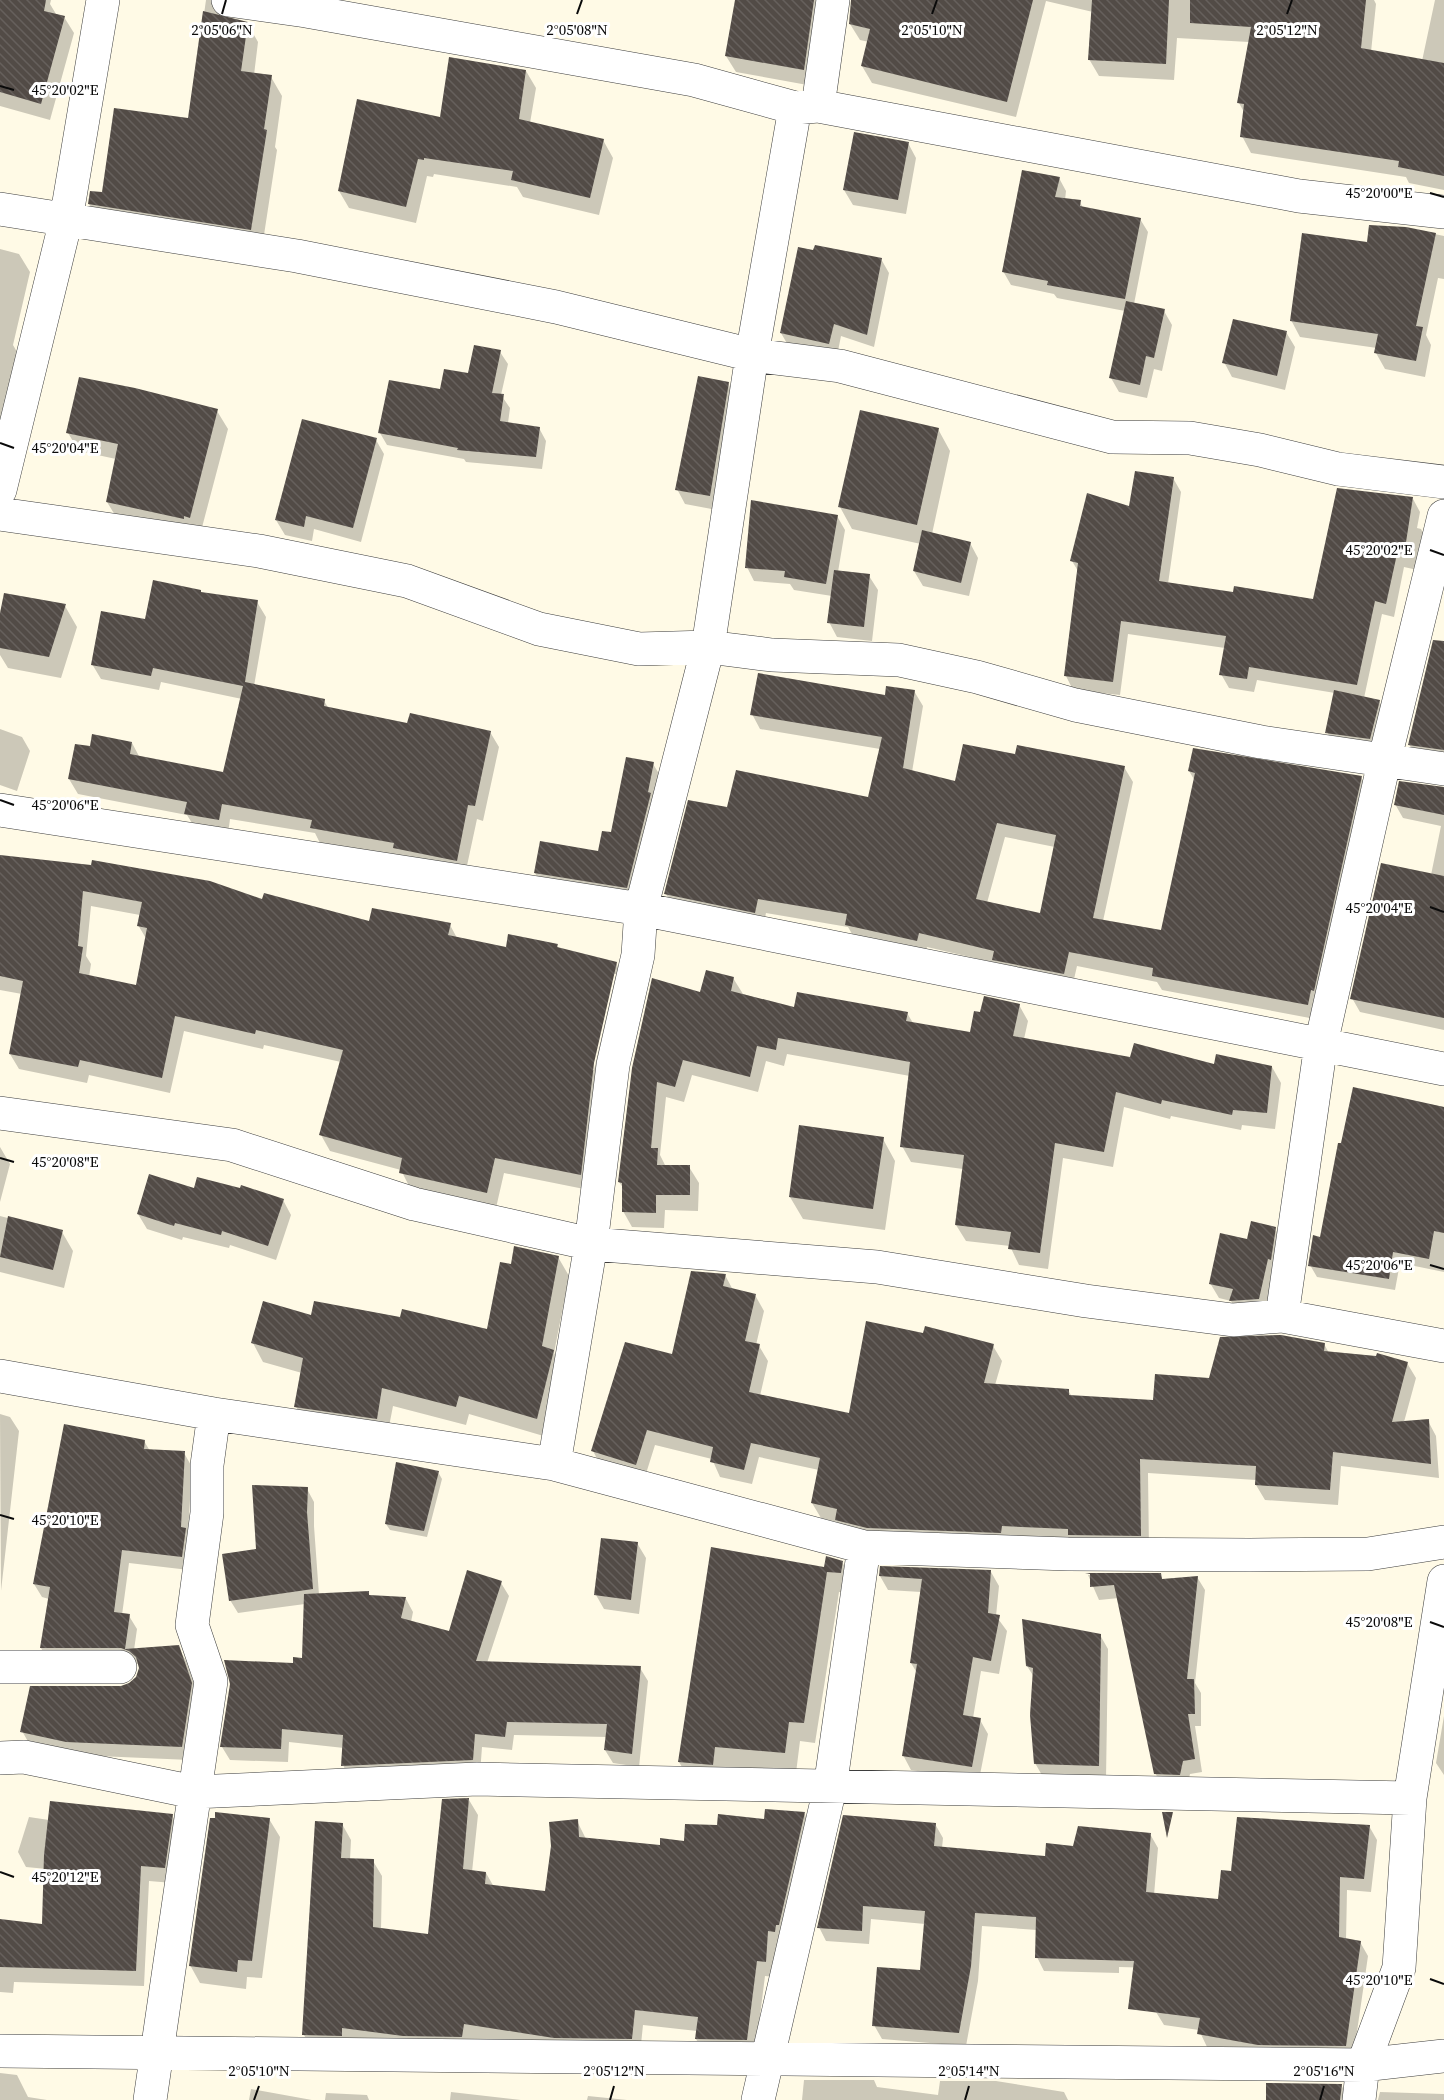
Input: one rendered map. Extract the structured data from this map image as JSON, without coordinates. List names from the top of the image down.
{
  "coordinates": [
    "2°05'06\"N",
    "2°05'08\"N",
    "2°05'10\"N",
    "2°05'12\"N",
    "45°20'02\"E",
    "45°20'00\"E",
    "45°20'04\"E",
    "45°20'06\"E",
    "45°20'08\"E",
    "45°20'10\"E",
    "45°20'12\"E",
    "2°05'14\"N",
    "2°05'16\"N"
  ]
}
